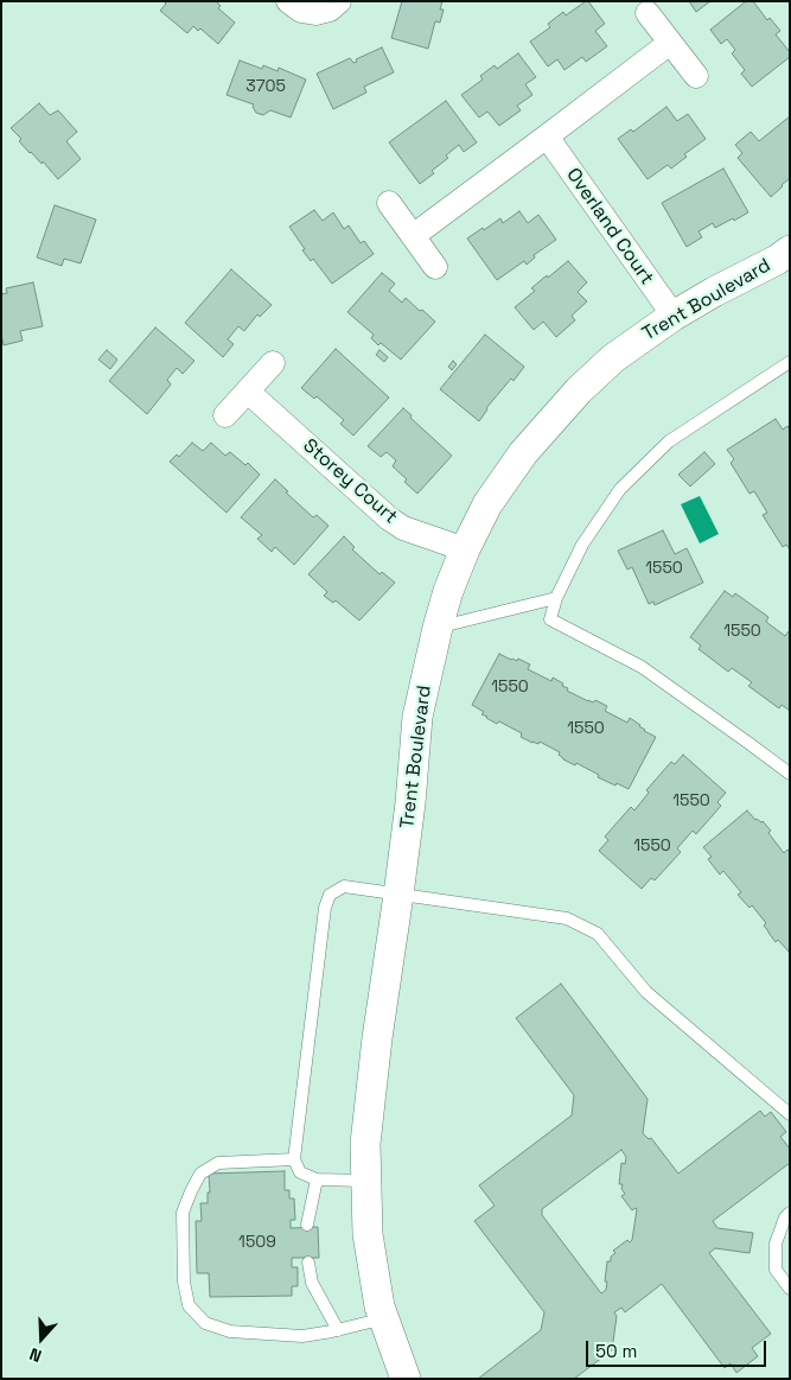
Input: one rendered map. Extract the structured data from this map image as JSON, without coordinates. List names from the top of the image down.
{
  "streets": {
    "street": ["Overland Court", "Trent Boulevard", "Storey Court"]
  },
  "crossings": [
    ["Overland Court", "Trent Boulevard"],
    ["Trent Boulevard", "Storey Court"]
  ],
  "house_numbers": [
    "3705",
    "1550",
    "1550",
    "1550",
    "1550",
    "1550",
    "1550",
    "1509"
  ],
  "scale_bar": "50 m",
  "north": "bottom"
}
